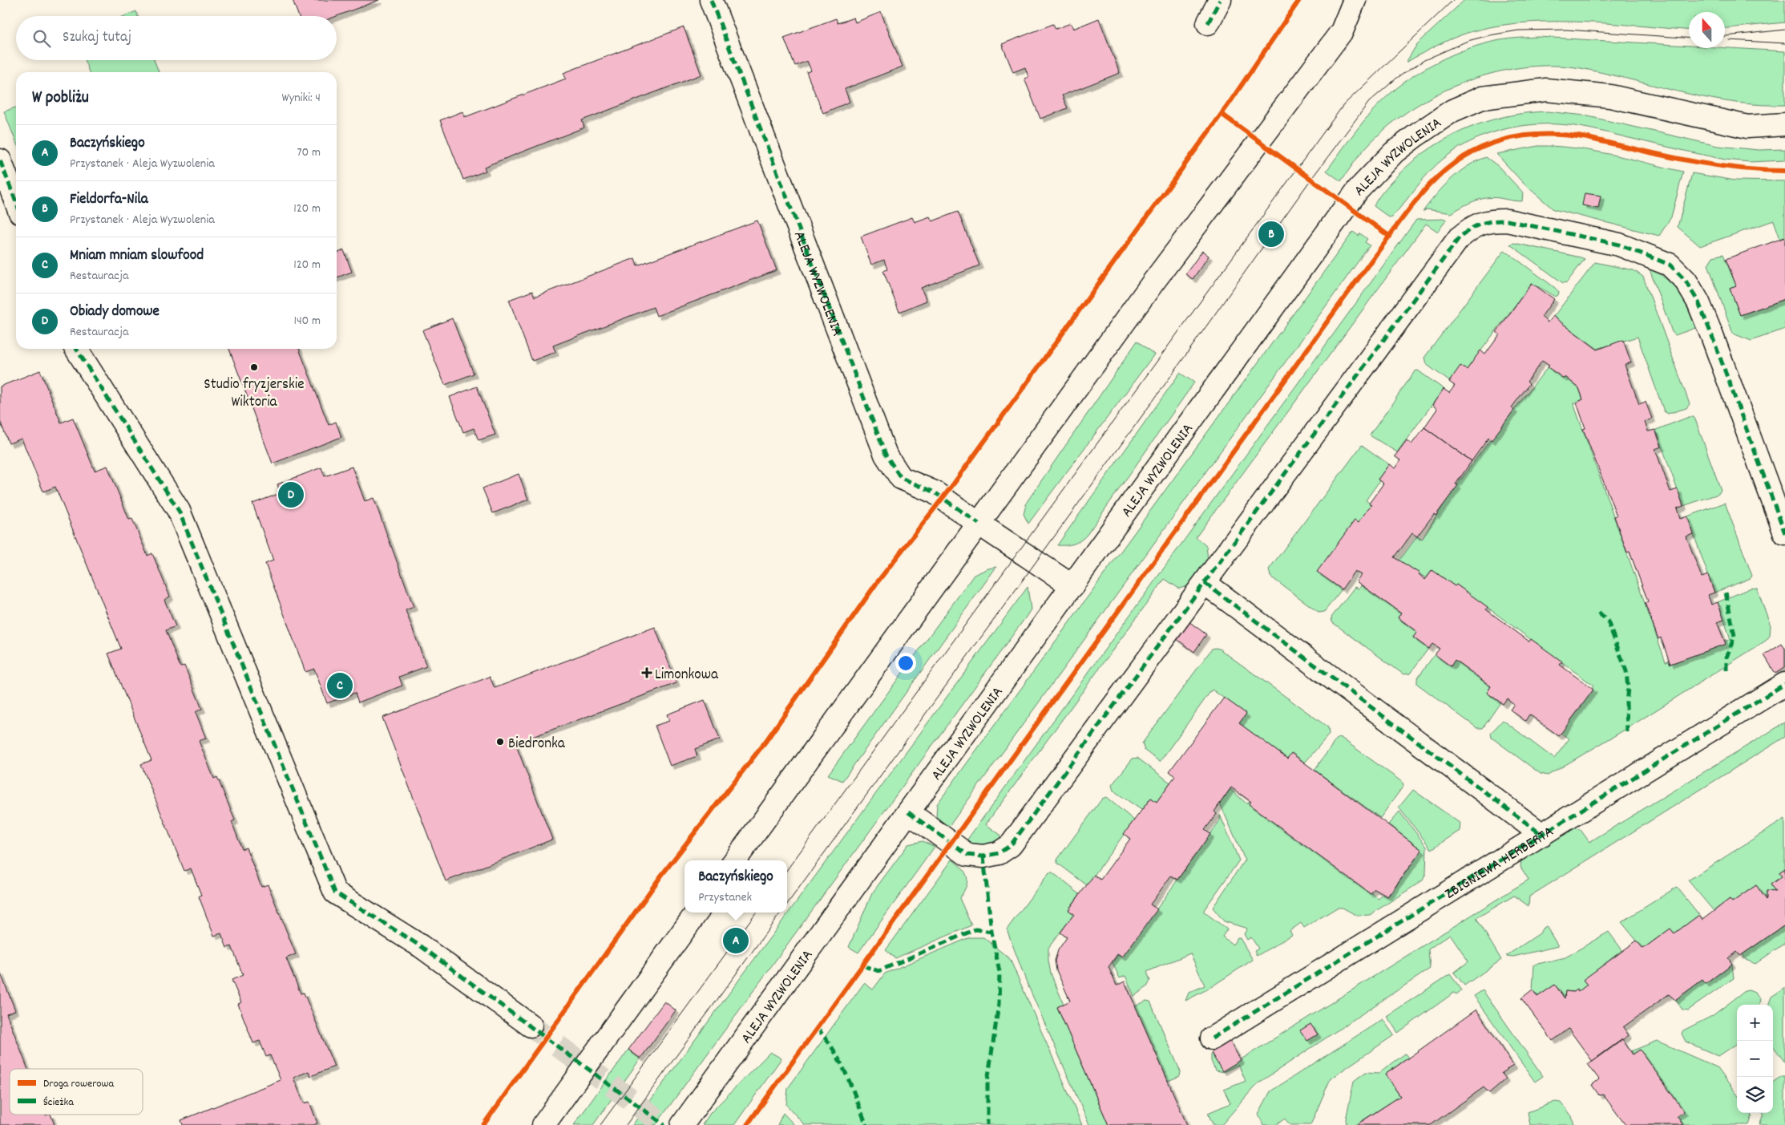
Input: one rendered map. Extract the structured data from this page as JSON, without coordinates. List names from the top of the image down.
{
  "streets": {
    "street": ["ALEJA WYZWOLENIA", "ZBIGNIEWA HERBERTA"]
  },
  "places": {
    "other": ["Studio fryzjerskie Wiktoria", "Biedronka"],
    "health": ["Limonkowa"]
  },
  "legend": ["Droga rowerowa", "Ścieżka"],
  "north": "top",
  "page": {
    "search": "Szukaj tutaj",
    "heading": ["W pobliżu", "Wyniki: 4"],
    "list": [
      {
        "mark": "A",
        "name": "Baczyńskiego",
        "note": "Przystanek · Aleja Wyzwolenia",
        "value": "70 m"
      },
      {
        "mark": "B",
        "name": "Fieldorfa-Nila",
        "note": "Przystanek · Aleja Wyzwolenia",
        "value": "120 m"
      },
      {
        "mark": "C",
        "name": "Mniam mniam slowfood",
        "note": "Restauracja",
        "value": "120 m"
      },
      {
        "mark": "D",
        "name": "Obiady domowe",
        "note": "Restauracja",
        "value": "140 m"
      }
    ],
    "pins": [
      "B",
      "D",
      "C",
      "A"
    ],
    "popup": ["Baczyńskiego", "Przystanek"],
    "map_buttons": ["+", "−"]
  }
}
